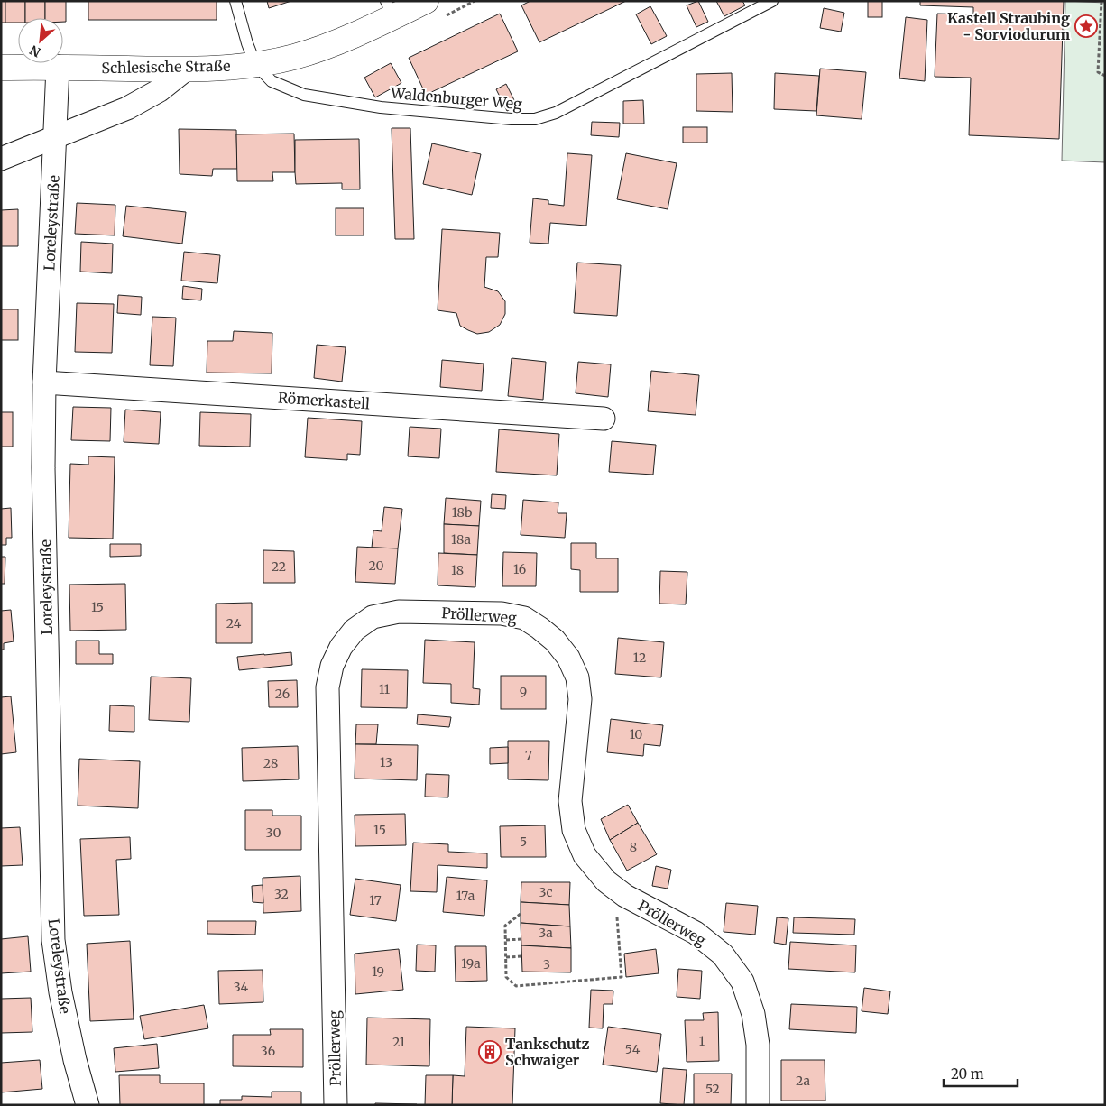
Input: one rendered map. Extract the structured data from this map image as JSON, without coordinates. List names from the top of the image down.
{
  "streets": {
    "street": [
      "Schlesische Straße",
      "Loreleystraße",
      "Römerkastell",
      "Pröllerweg"
    ],
    "lane": ["Waldenburger Weg"]
  },
  "crossings": [
    ["Schlesische Straße", "Waldenburger Weg"],
    ["Schlesische Straße", "Loreleystraße"],
    ["Loreleystraße", "Römerkastell"]
  ],
  "places": {
    "place": ["Kastell Straubing - Sorviodurum"],
    "building": ["Tankschutz Schwaiger"]
  },
  "house_numbers": [
    "18b",
    "18a",
    "20",
    "22",
    "16",
    "18",
    "15",
    "24",
    "12",
    "11",
    "9",
    "26",
    "10",
    "7",
    "13",
    "28",
    "15",
    "30",
    "5",
    "8",
    "3c",
    "32",
    "17a",
    "17",
    "3a",
    "19a",
    "3",
    "19",
    "34",
    "1",
    "21",
    "54",
    "36",
    "2a",
    "52"
  ],
  "scale_bar": "20 m",
  "north": "bottom left"
}
